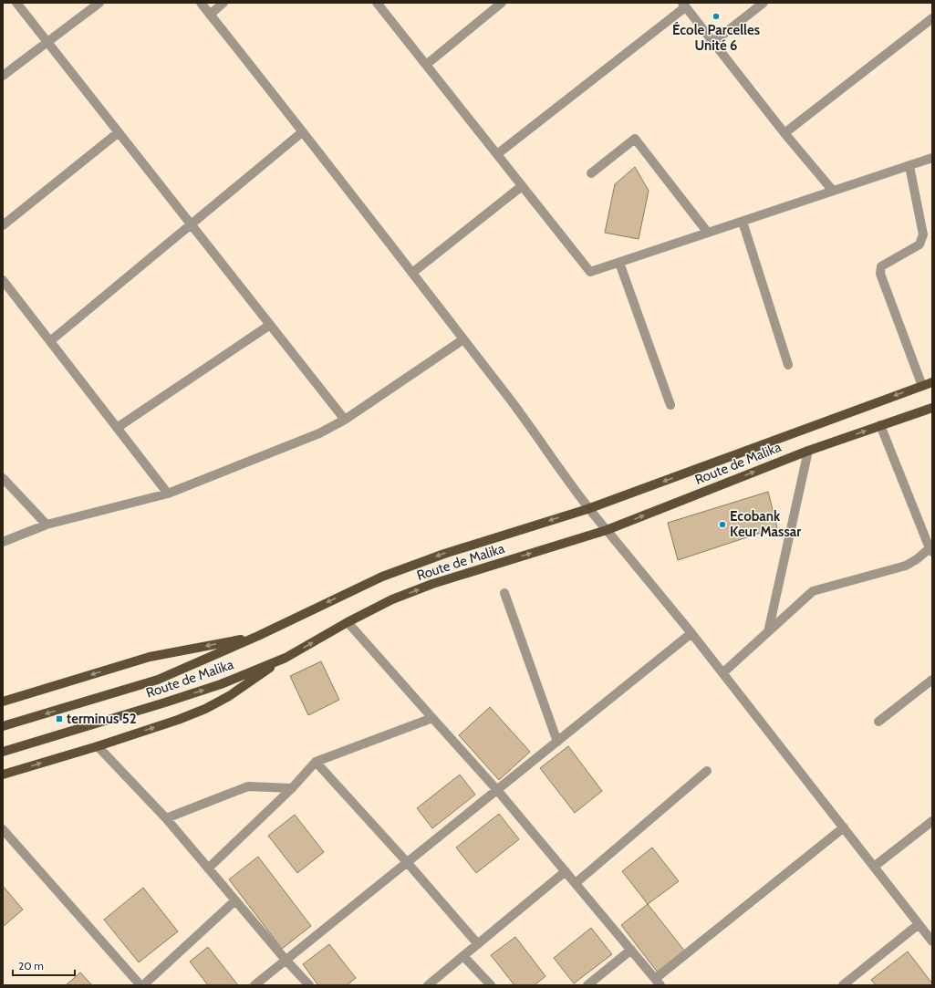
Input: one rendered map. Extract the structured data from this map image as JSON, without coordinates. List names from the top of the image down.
{
  "streets": {
    "main road": ["Route de Malika"]
  },
  "places": {
    "other": ["École Parcelles Unité 6", "Ecobank Keur Massar"],
    "transit": ["terminus 52"]
  },
  "scale_bar": "20 m"
}
